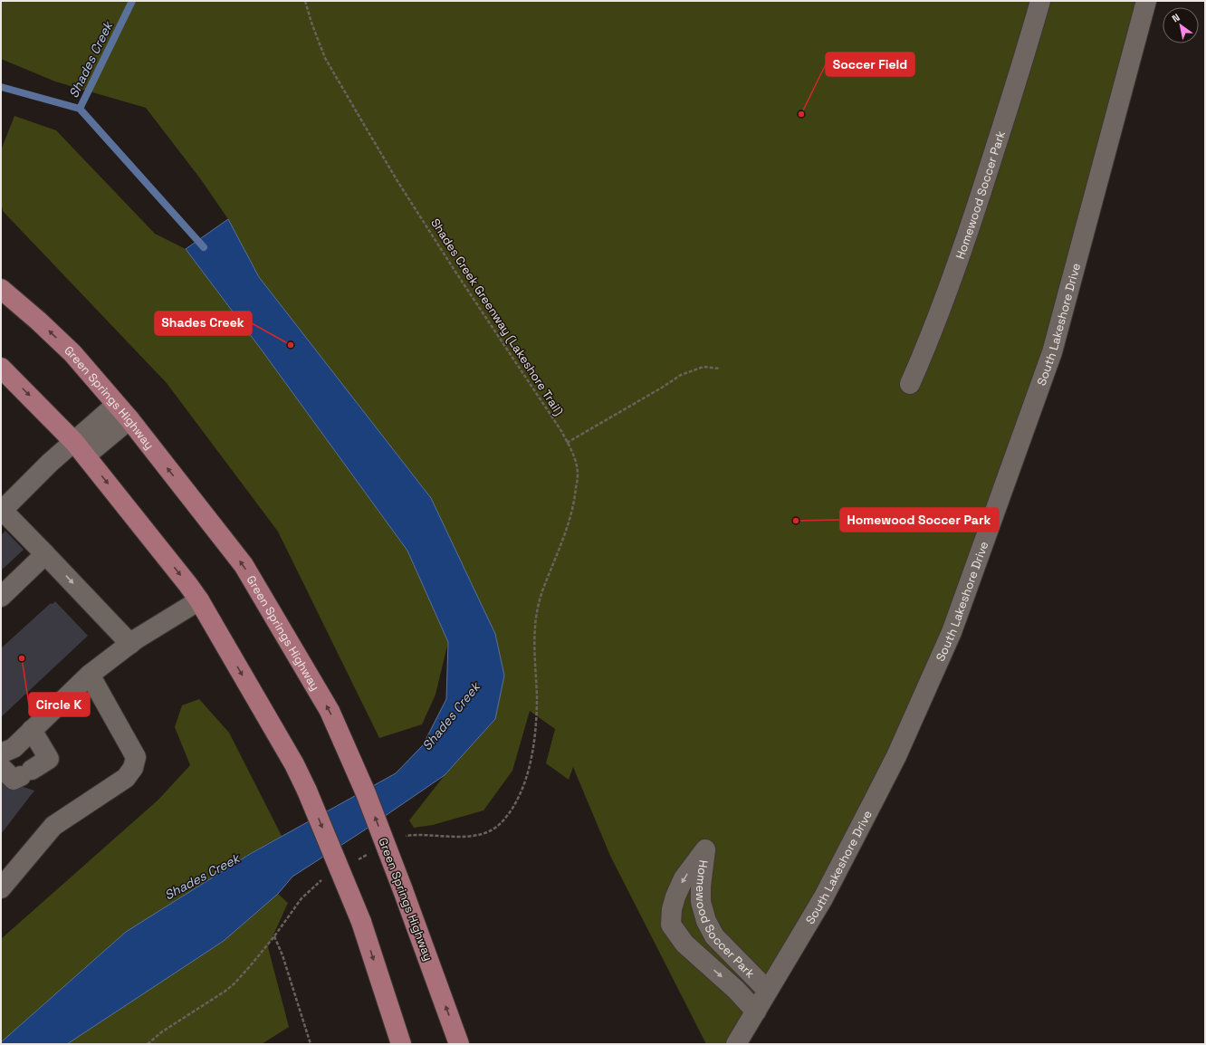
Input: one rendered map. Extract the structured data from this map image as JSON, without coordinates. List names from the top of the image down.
{
  "streets": {
    "main road": ["Green Springs Highway"],
    "street": ["Homewood Soccer Park", "South Lakeshore Drive"],
    "path": ["Shades Creek Greenway (Lakeshore Trail)"]
  },
  "crossings": [
    ["Homewood Soccer Park", "South Lakeshore Drive"]
  ],
  "water": ["Shades Creek"],
  "places": [
    "Soccer Field",
    "Shades Creek",
    "Homewood Soccer Park",
    "Circle K"
  ],
  "north": "top left"
}
